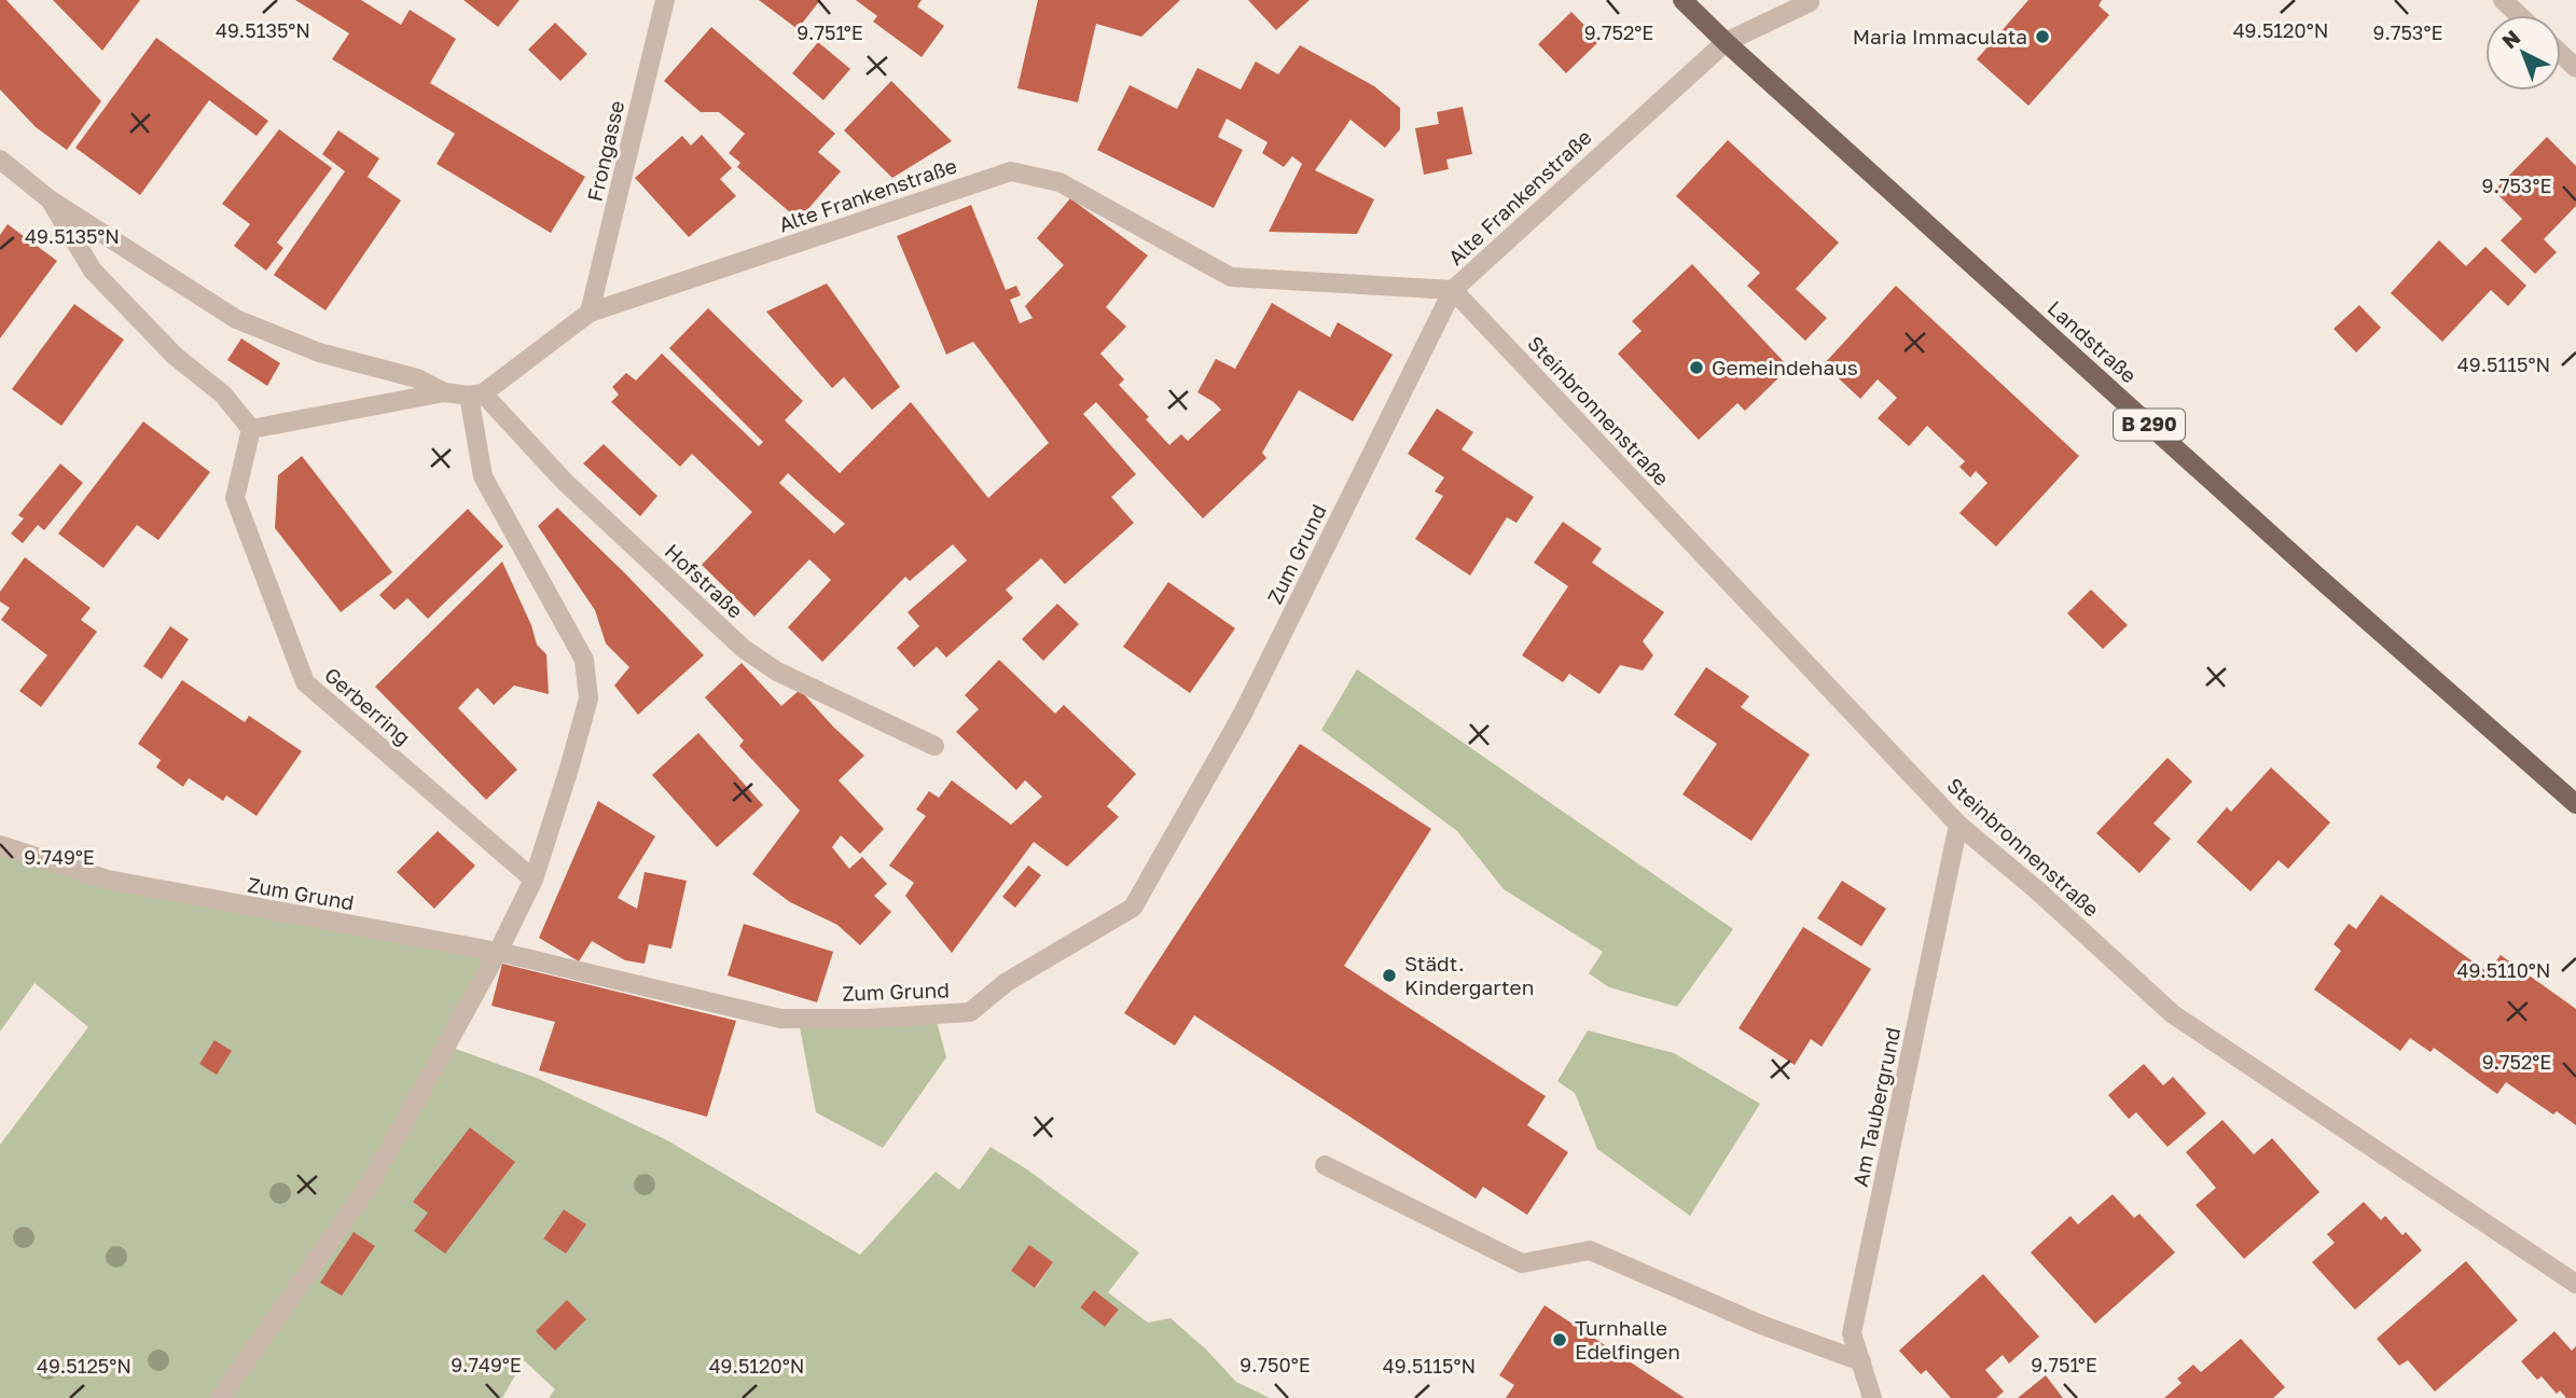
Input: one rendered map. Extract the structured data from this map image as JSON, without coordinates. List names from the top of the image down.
{
  "streets": {
    "main road": ["Landstraße", "B 290"],
    "street": [
      "Frongasse",
      "Alte Frankenstraße",
      "Steinbronnenstraße",
      "Zum Grund",
      "Hofstraße",
      "Gerberring",
      "Am Taubergrund"
    ]
  },
  "crossings": [
    ["Frongasse", "Alte Frankenstraße"],
    ["Alte Frankenstraße", "Landstraße"],
    ["Alte Frankenstraße", "Steinbronnenstraße"],
    ["Alte Frankenstraße", "Zum Grund"],
    ["Alte Frankenstraße", "Hofstraße"],
    ["Steinbronnenstraße", "Zum Grund"],
    ["Steinbronnenstraße", "Am Taubergrund"]
  ],
  "places": [
    "Maria Immaculata",
    "Gemeindehaus",
    "Städt. Kindergarten",
    "Turnhalle Edelfingen"
  ],
  "north": "top left",
  "coordinates": [
    "49.5135°N",
    "49.5120°N",
    "9.751°E",
    "9.752°E",
    "9.753°E",
    "49.5115°N",
    "9.749°E",
    "49.5110°N",
    "9.750°E",
    "49.5125°N"
  ]
}
